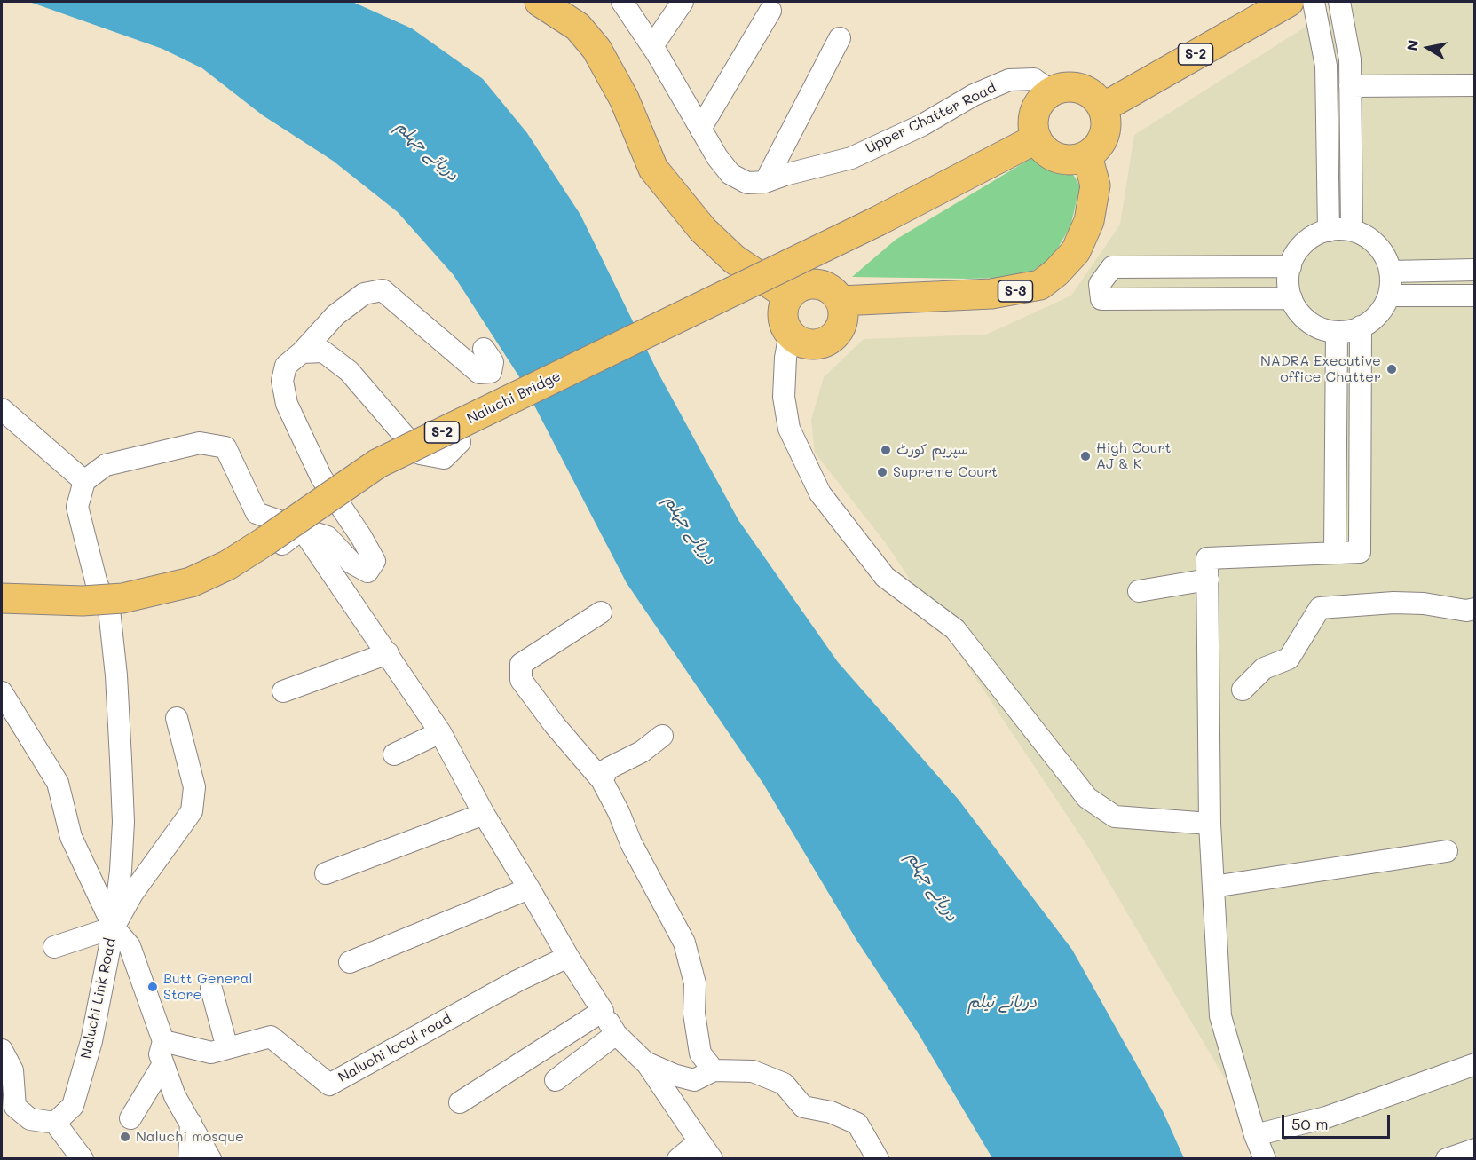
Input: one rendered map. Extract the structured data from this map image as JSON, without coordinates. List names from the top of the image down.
{
  "streets": {
    "highway": ["S-2", "S-3", "Naluchi Bridge"],
    "street": ["Upper Chatter Road", "Naluchi Link Road", "Naluchi local road"]
  },
  "crossings": [
    ["S-2", "Upper Chatter Road"],
    ["S-2", "S-3"],
    ["S-2", "Naluchi Bridge"],
    ["Upper Chatter Road", "S-3"],
    ["Upper Chatter Road", "Naluchi Bridge"],
    ["S-3", "Naluchi Bridge"]
  ],
  "water": ["دریائے جہلم", "دریائے نیلم"],
  "places": [
    "NADRA Executive office Chatter",
    "سپریم کورٹ",
    "High Court AJ & K",
    "Supreme Court",
    "Butt General Store",
    "Naluchi mosque"
  ],
  "scale_bar": "50 m",
  "north": "left"
}
